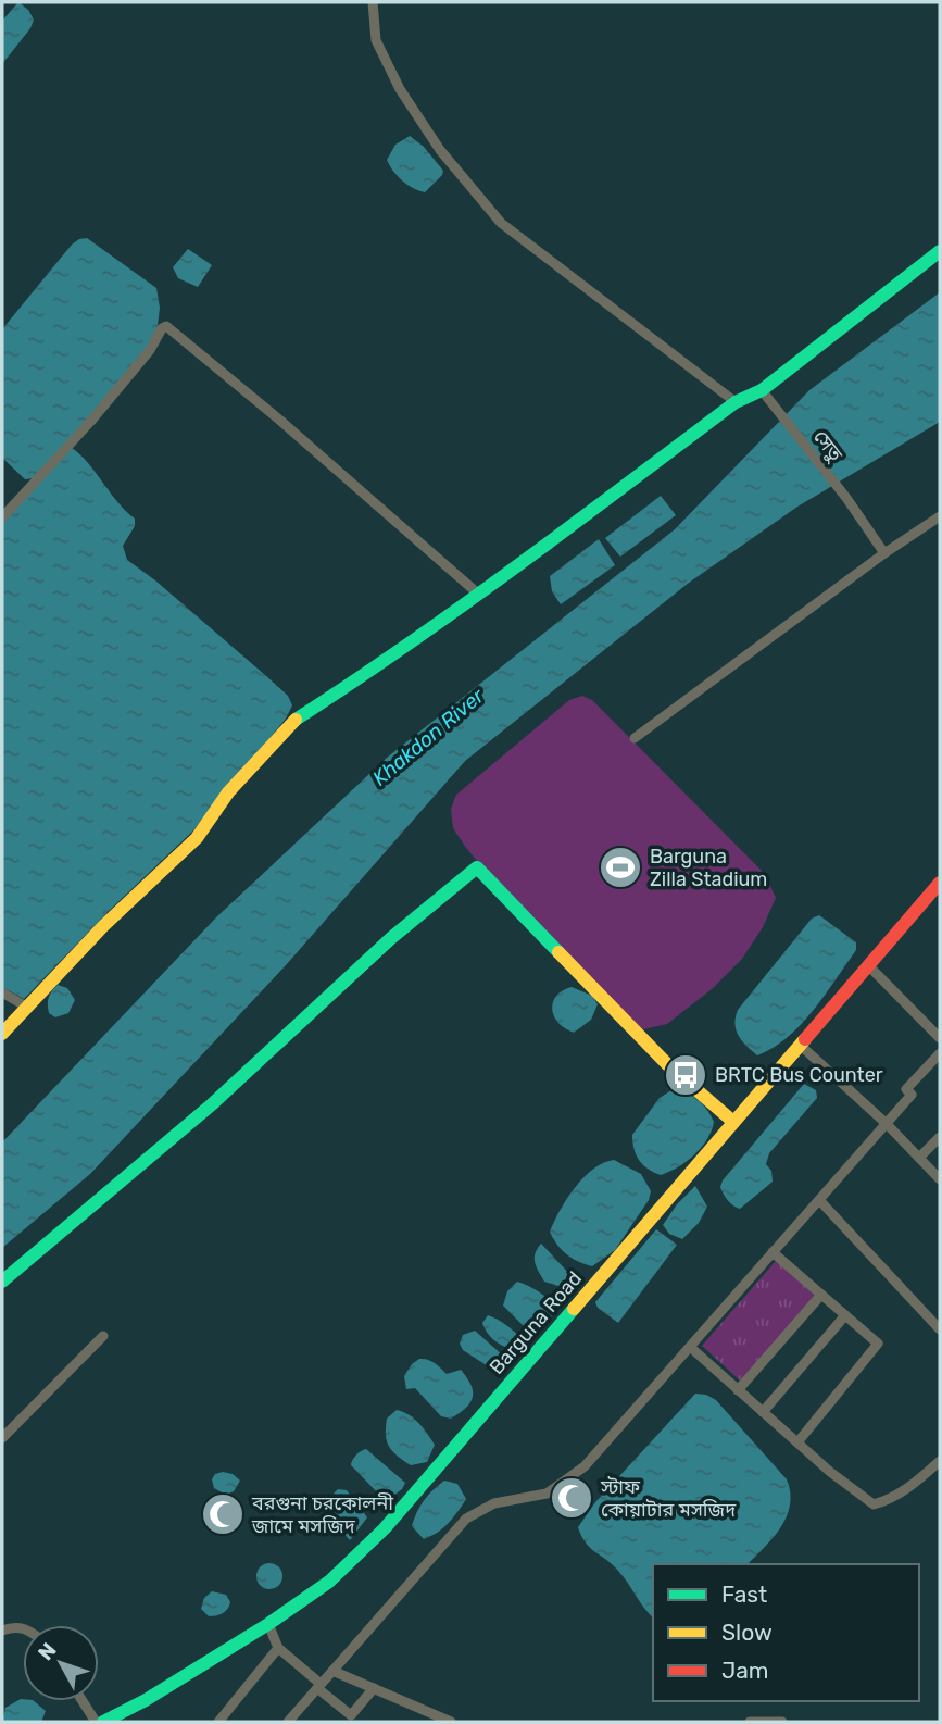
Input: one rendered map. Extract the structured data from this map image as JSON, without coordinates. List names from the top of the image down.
{
  "streets": {
    "street": ["সেতু", "Barguna Road"]
  },
  "water": ["Khakdon River"],
  "places": {
    "sports": ["Barguna Zilla Stadium"],
    "bus stop": ["BRTC Bus Counter"],
    "mosque": ["স্টাফ কোয়াটার মসজিদ", "বরগুনা চরকোলনী জামে মসজিদ"]
  },
  "legend": ["Fast", "Slow", "Jam"],
  "north": "top left"
}
